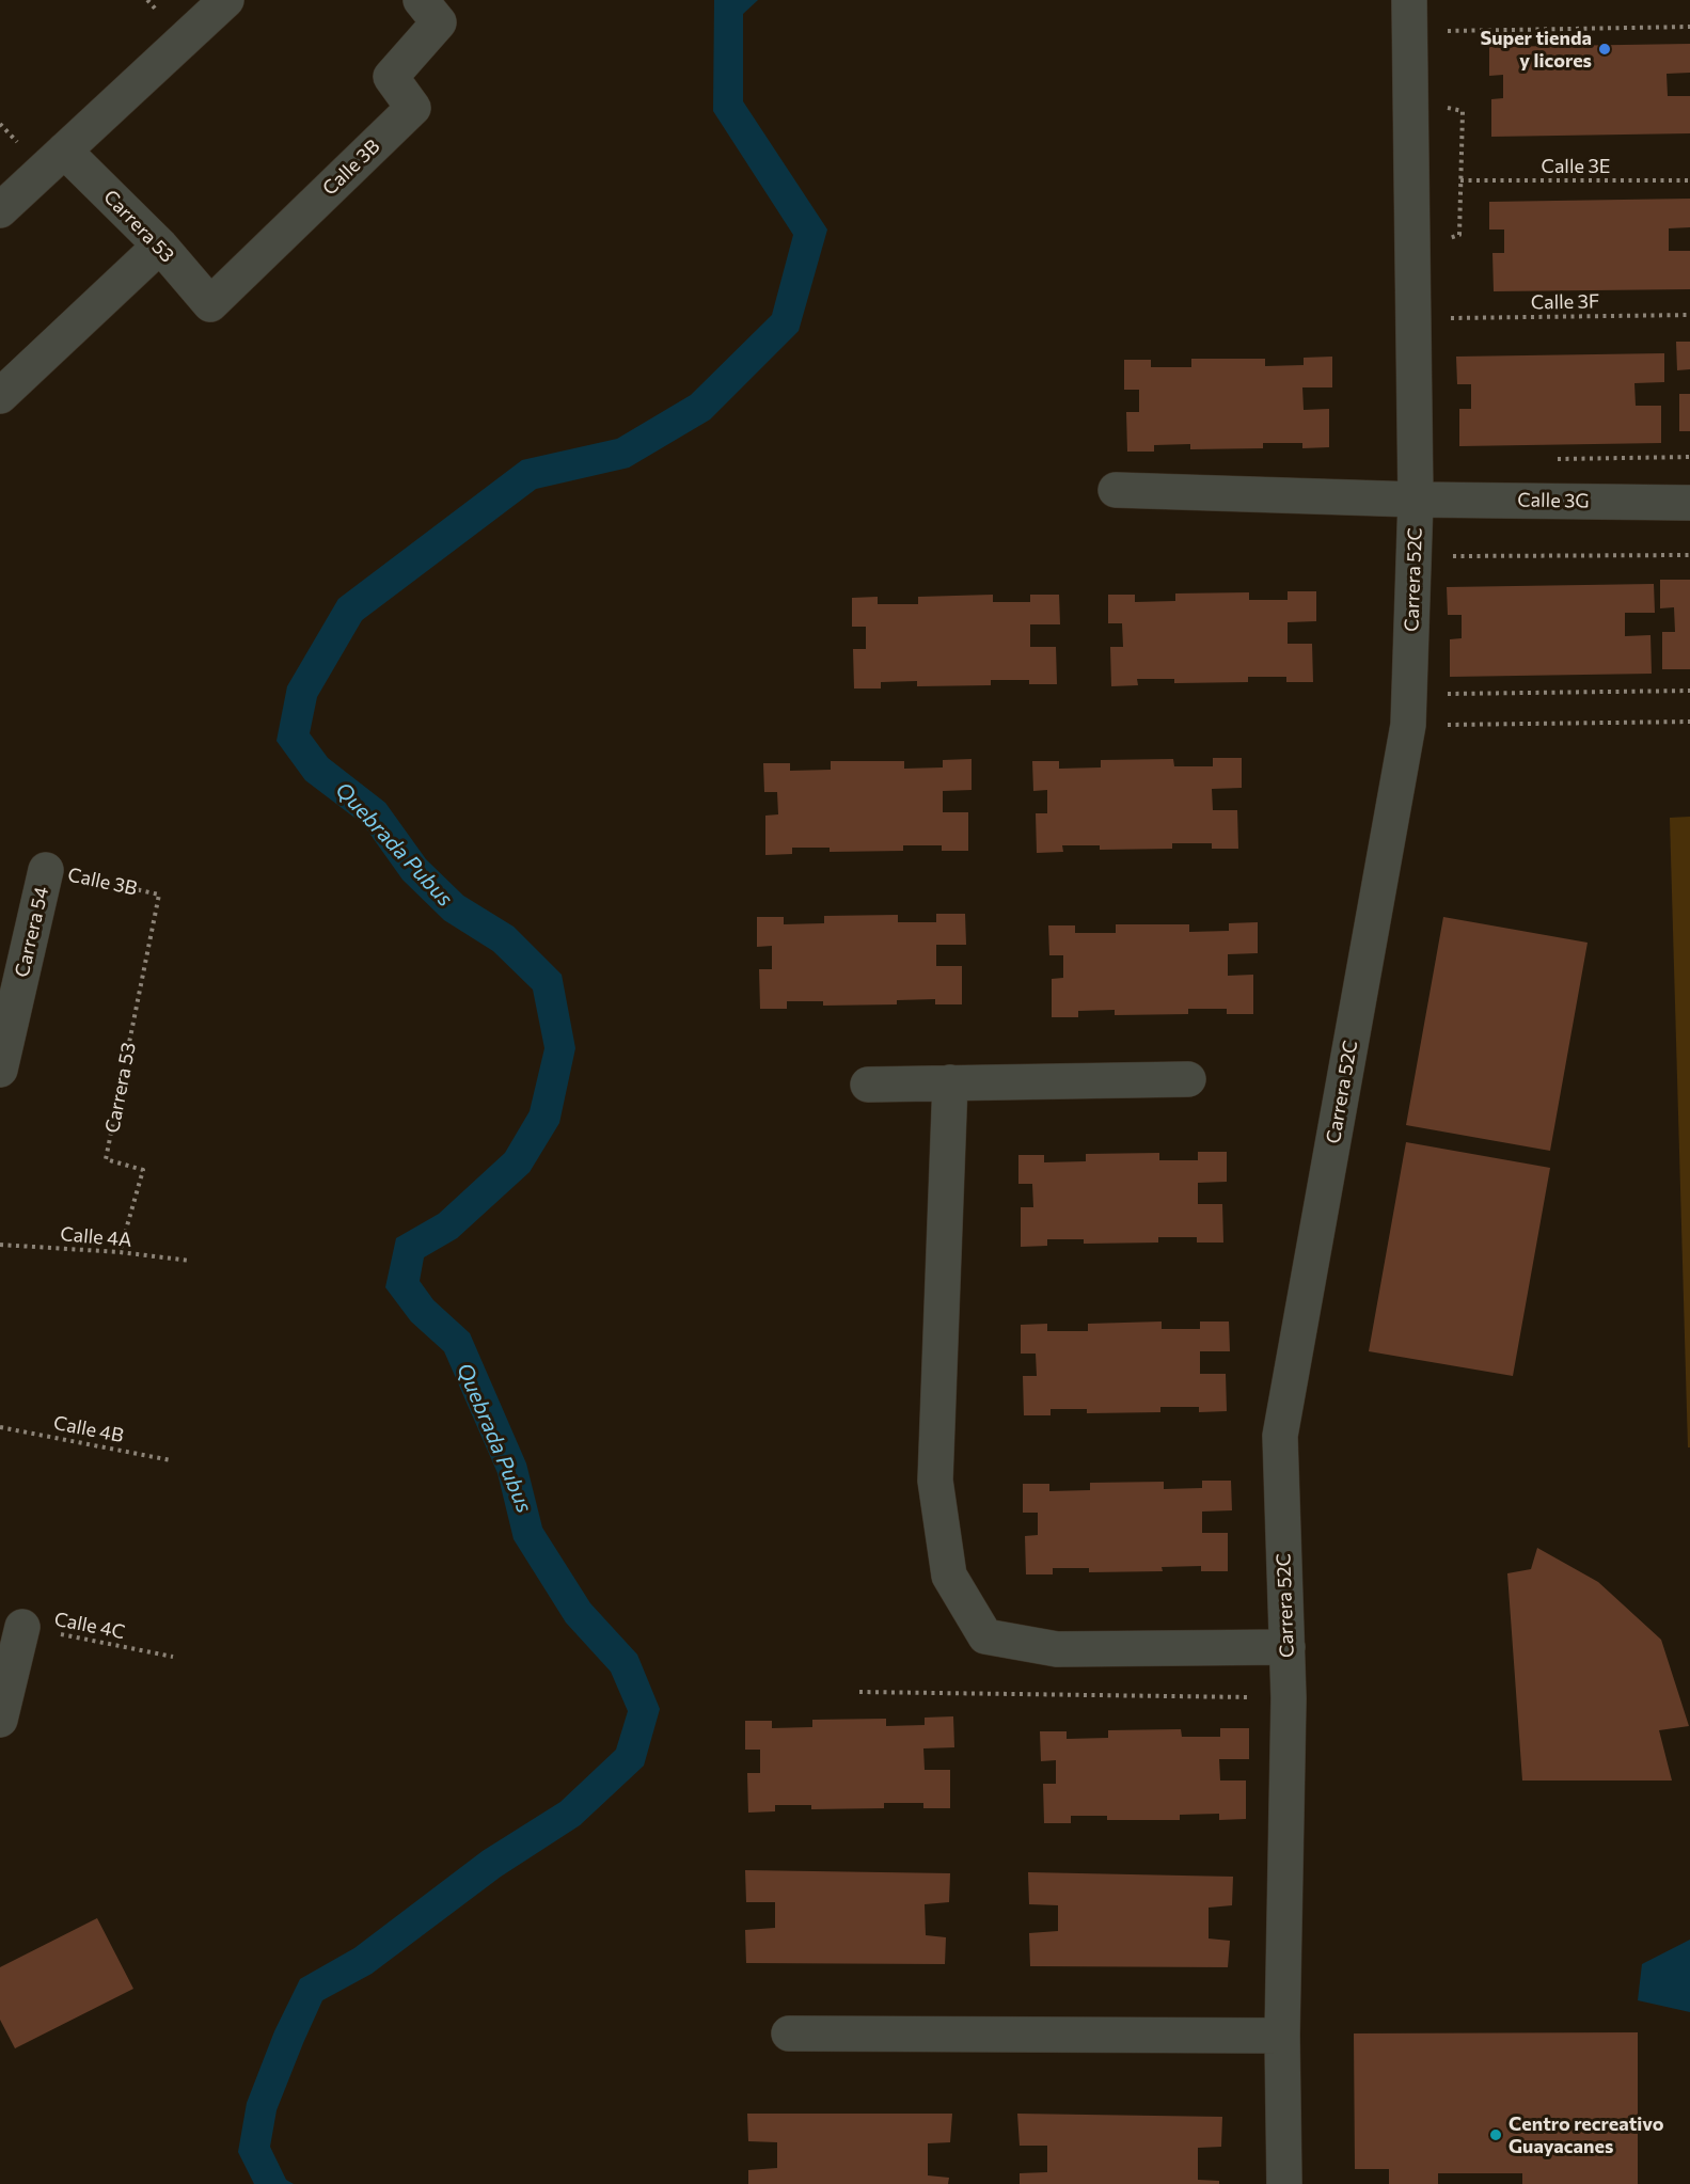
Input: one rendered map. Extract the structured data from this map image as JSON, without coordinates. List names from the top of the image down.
{
  "streets": {
    "street": [
      "Calle 3B",
      "Carrera 53",
      "Calle 3G",
      "Carrera 52C",
      "Carrera 54"
    ],
    "path": [
      "Calle 3E",
      "Calle 3F",
      "Calle 4A",
      "Calle 4B",
      "Calle 4C"
    ]
  },
  "crossings": [
    ["Calle 3B", "Carrera 53"],
    ["Calle 3B", "Carrera 54"],
    ["Carrera 53", "Calle 4A"],
    ["Calle 3G", "Carrera 52C"]
  ],
  "water": ["Quebrada Pubus"],
  "places": ["Super tienda y licores", "Centro recreativo Guayacanes"]
}
